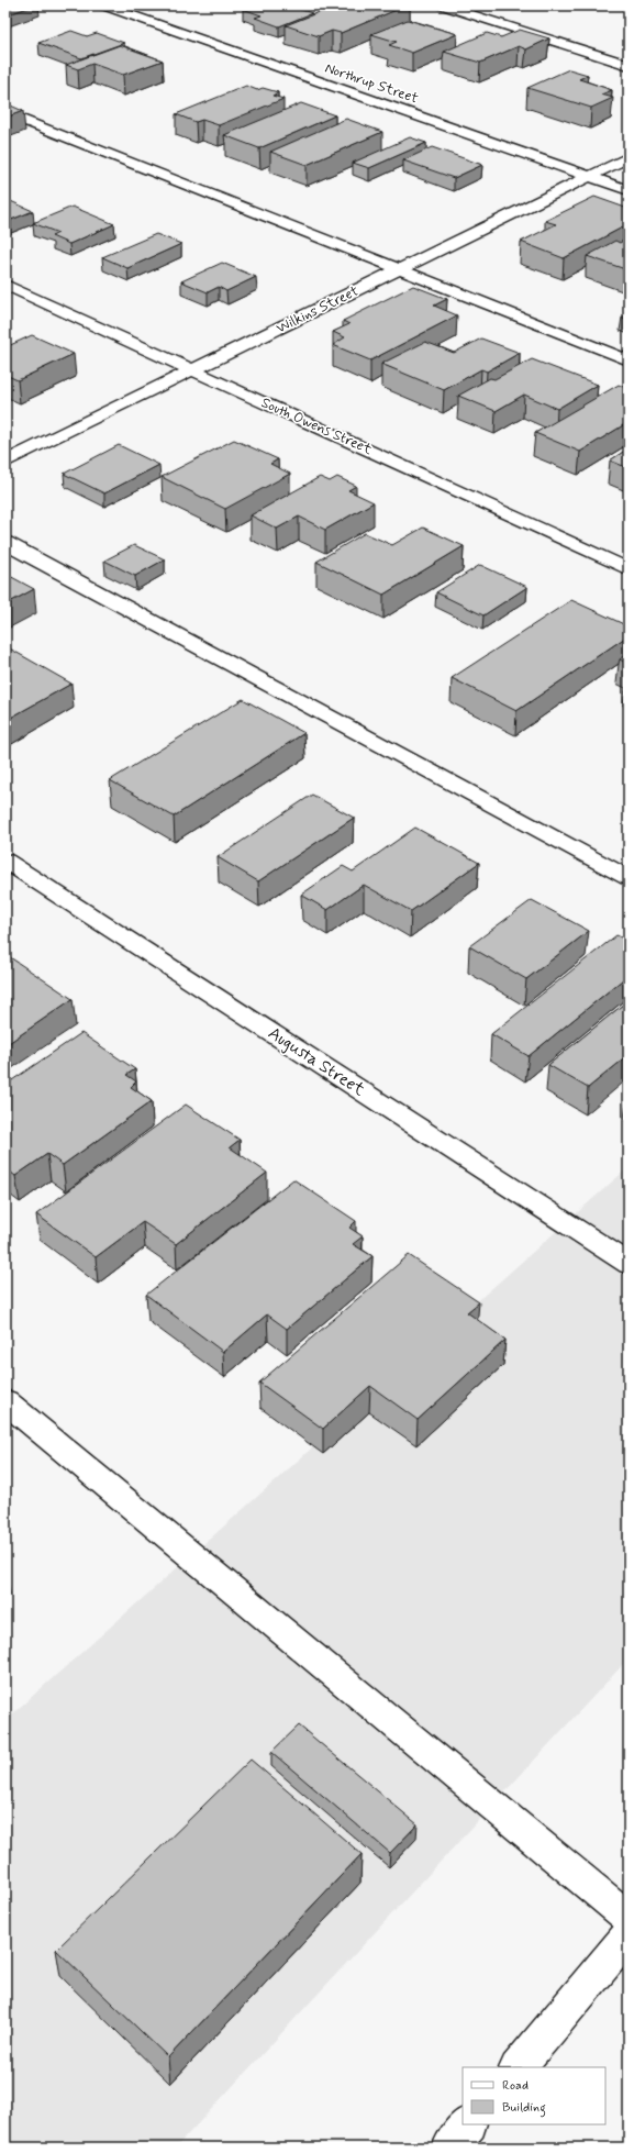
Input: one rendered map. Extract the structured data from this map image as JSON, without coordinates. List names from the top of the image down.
{
  "streets": {
    "street": [
      "Northrup Street",
      "Wilkins Street",
      "South Owens Street",
      "Augusta Street"
    ]
  },
  "crossings": [
    ["Northrup Street", "Wilkins Street"],
    ["Wilkins Street", "South Owens Street"]
  ],
  "legend": ["Road", "Building"]
}
